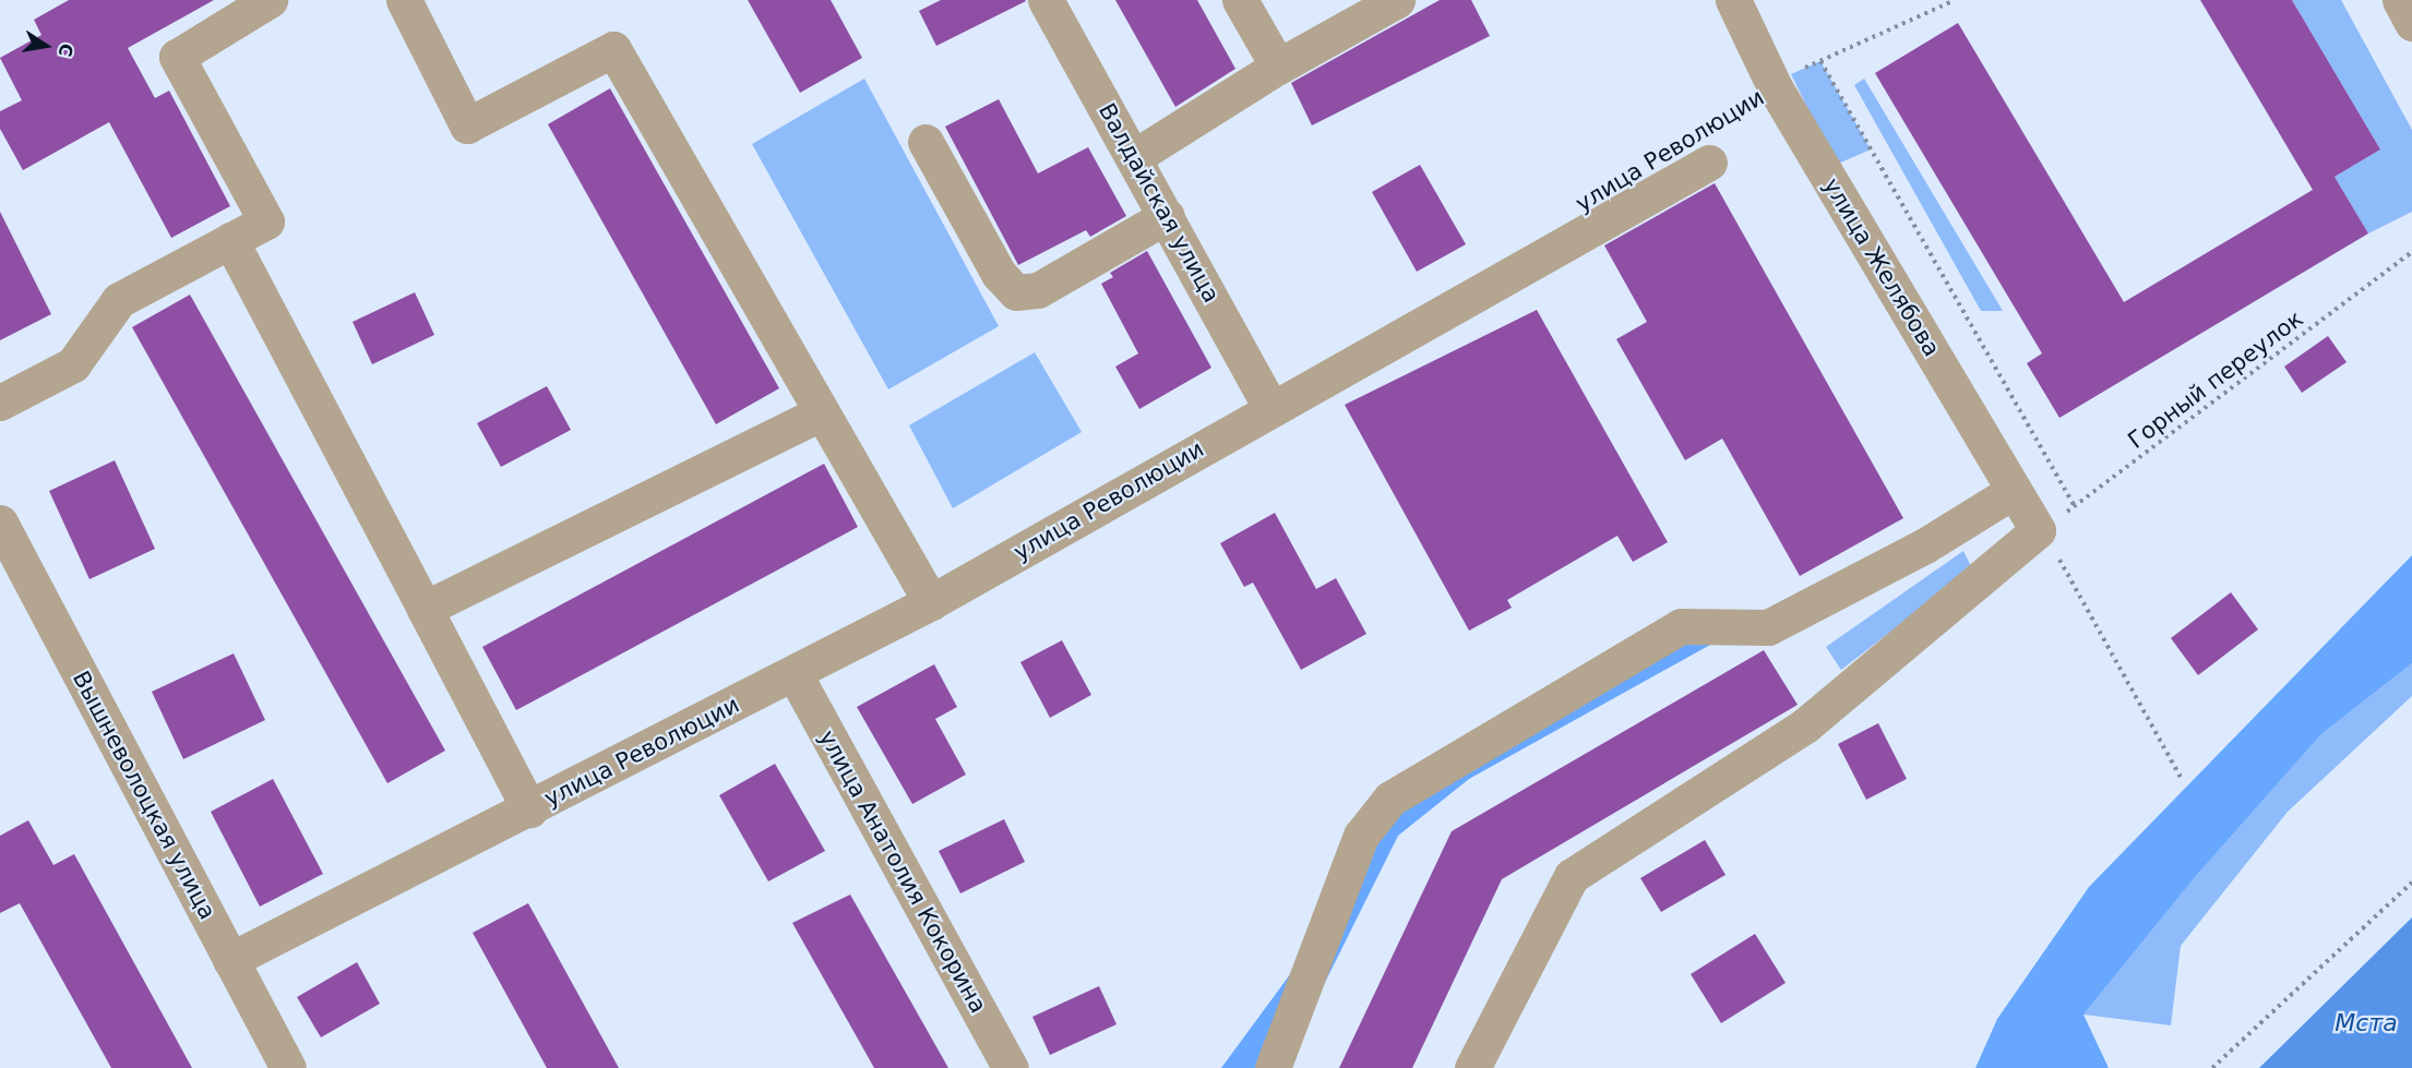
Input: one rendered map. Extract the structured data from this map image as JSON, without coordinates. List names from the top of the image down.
{
  "streets": {
    "street": [
      "улица Революции",
      "Валдайская улица",
      "улица Желябова",
      "Вышневолоцкая улица",
      "улица Анатолия Кокорина"
    ],
    "path": ["Горный переулок"]
  },
  "crossings": [
    ["улица Революции", "Валдайская улица"],
    ["улица Революции", "улица Желябова"],
    ["улица Революции", "Вышневолоцкая улица"],
    ["улица Революции", "улица Анатолия Кокорина"],
    ["улица Желябова", "Горный переулок"]
  ],
  "water": ["Мста"],
  "north": "right"
}
